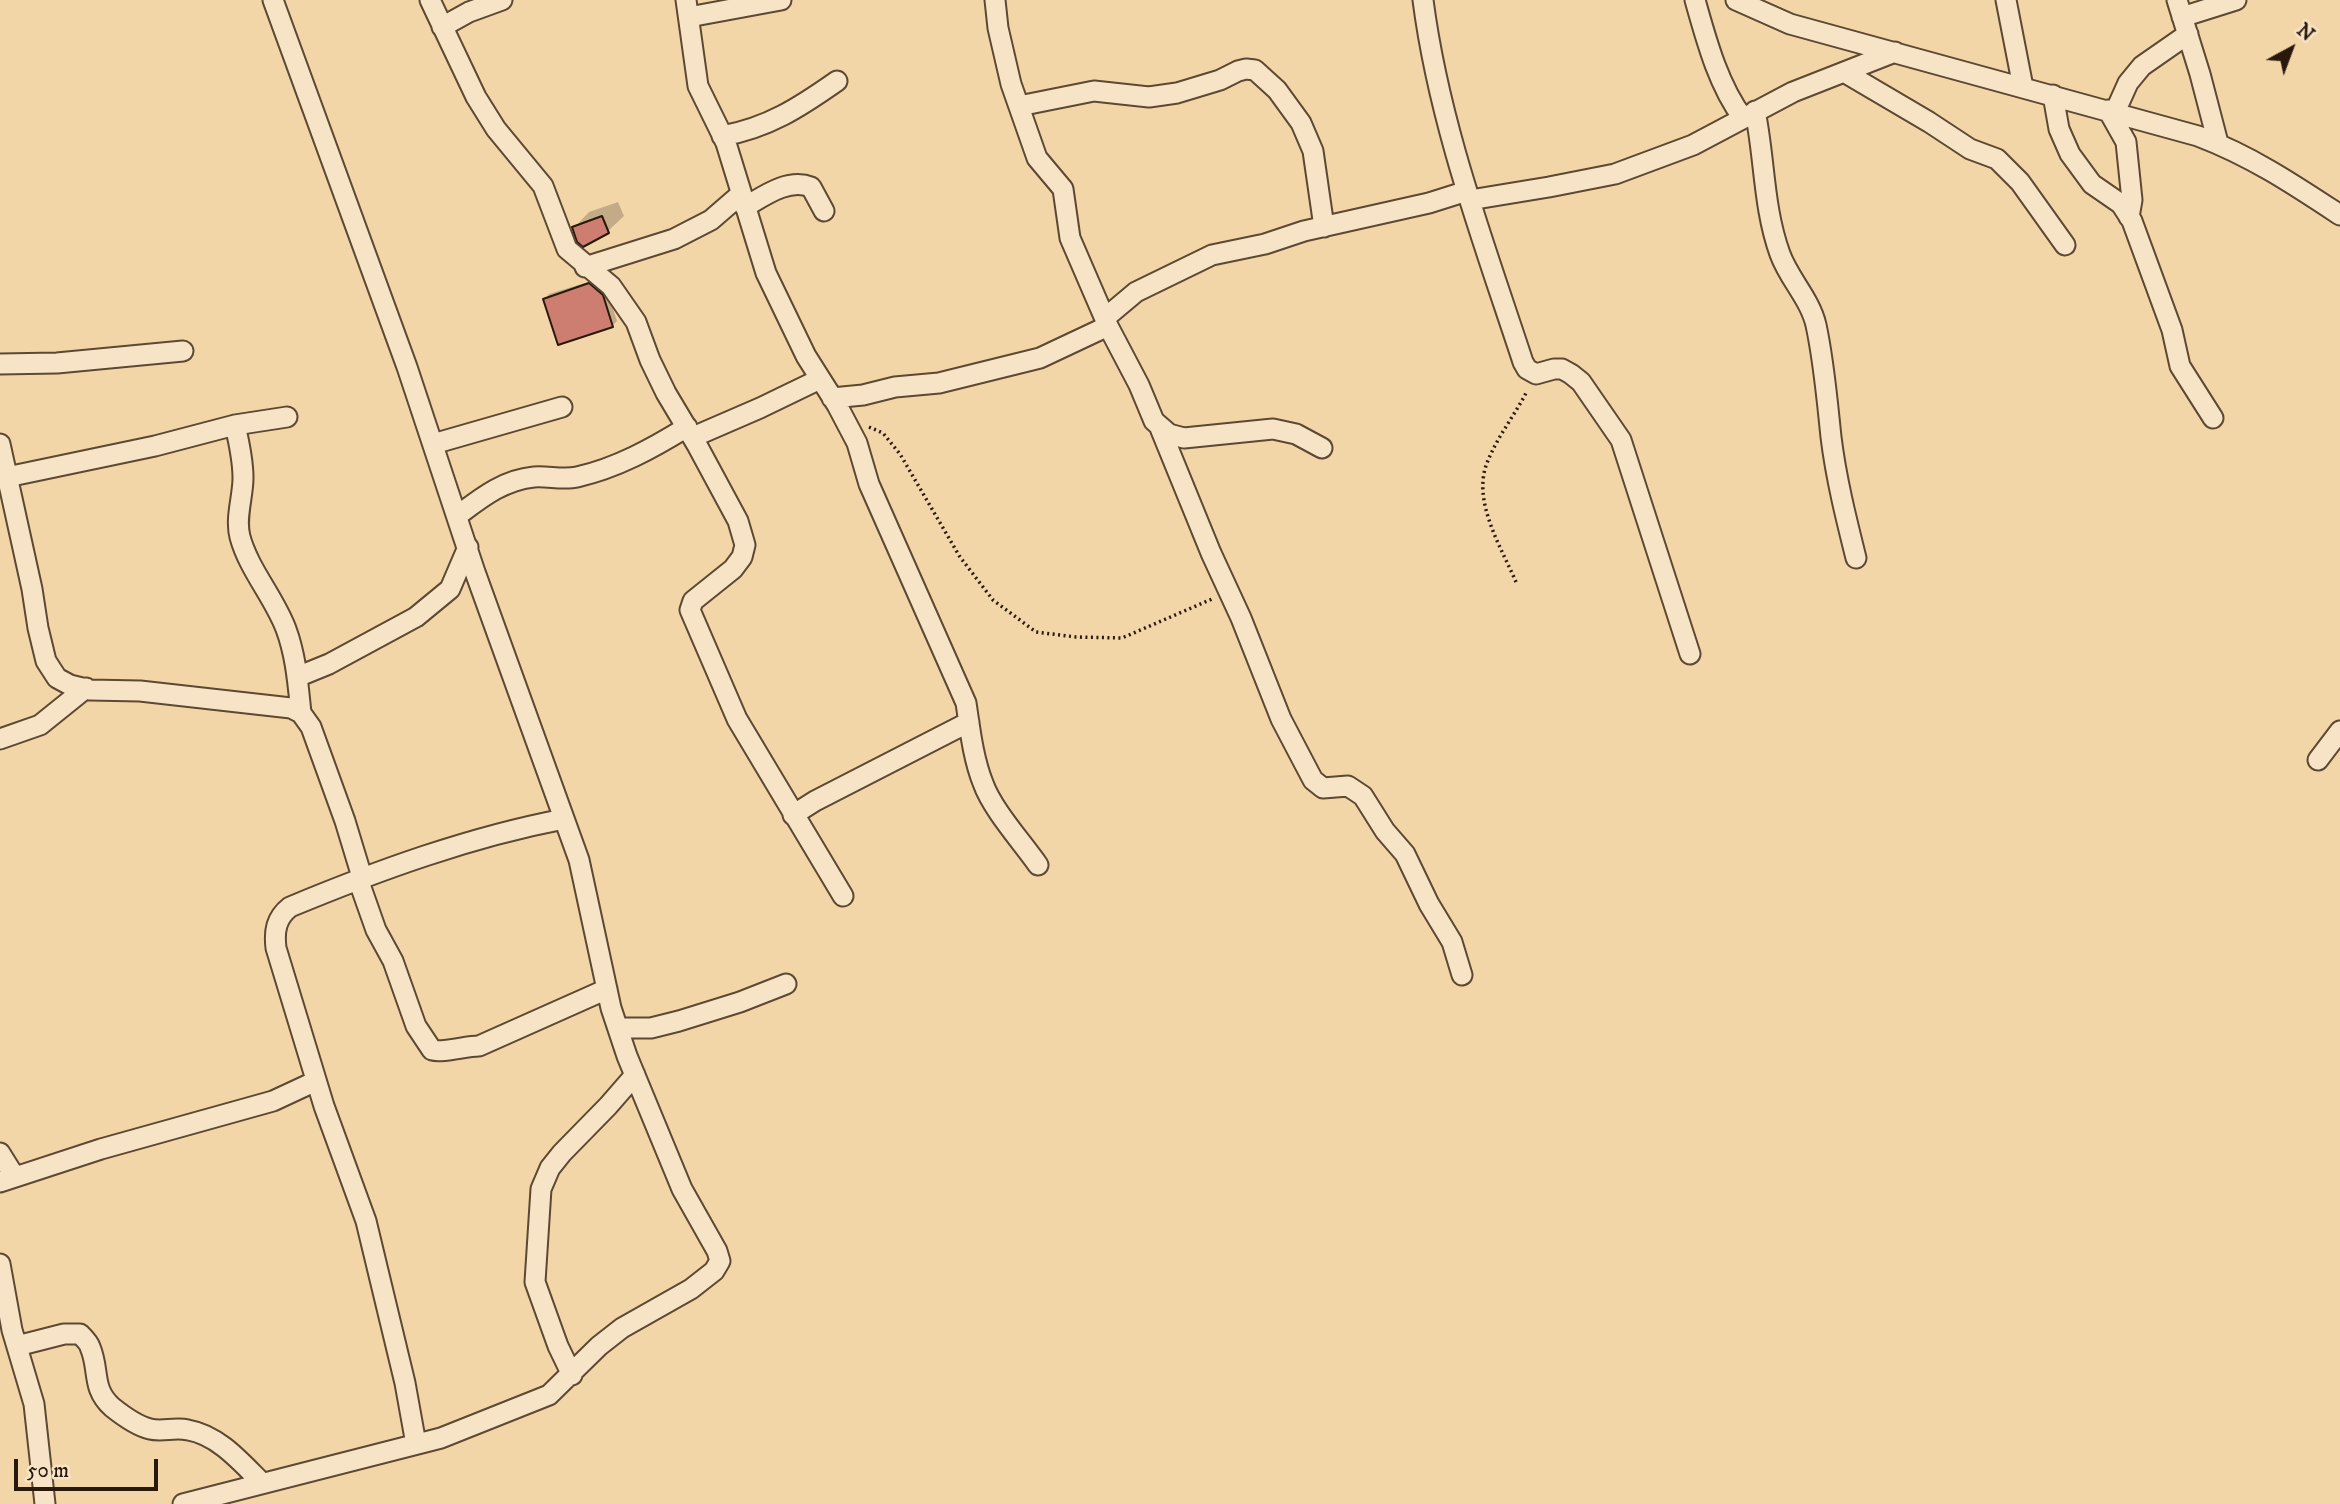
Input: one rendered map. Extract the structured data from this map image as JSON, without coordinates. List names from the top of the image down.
{
  "scale_bar": "50 m",
  "north": "top right"
}
